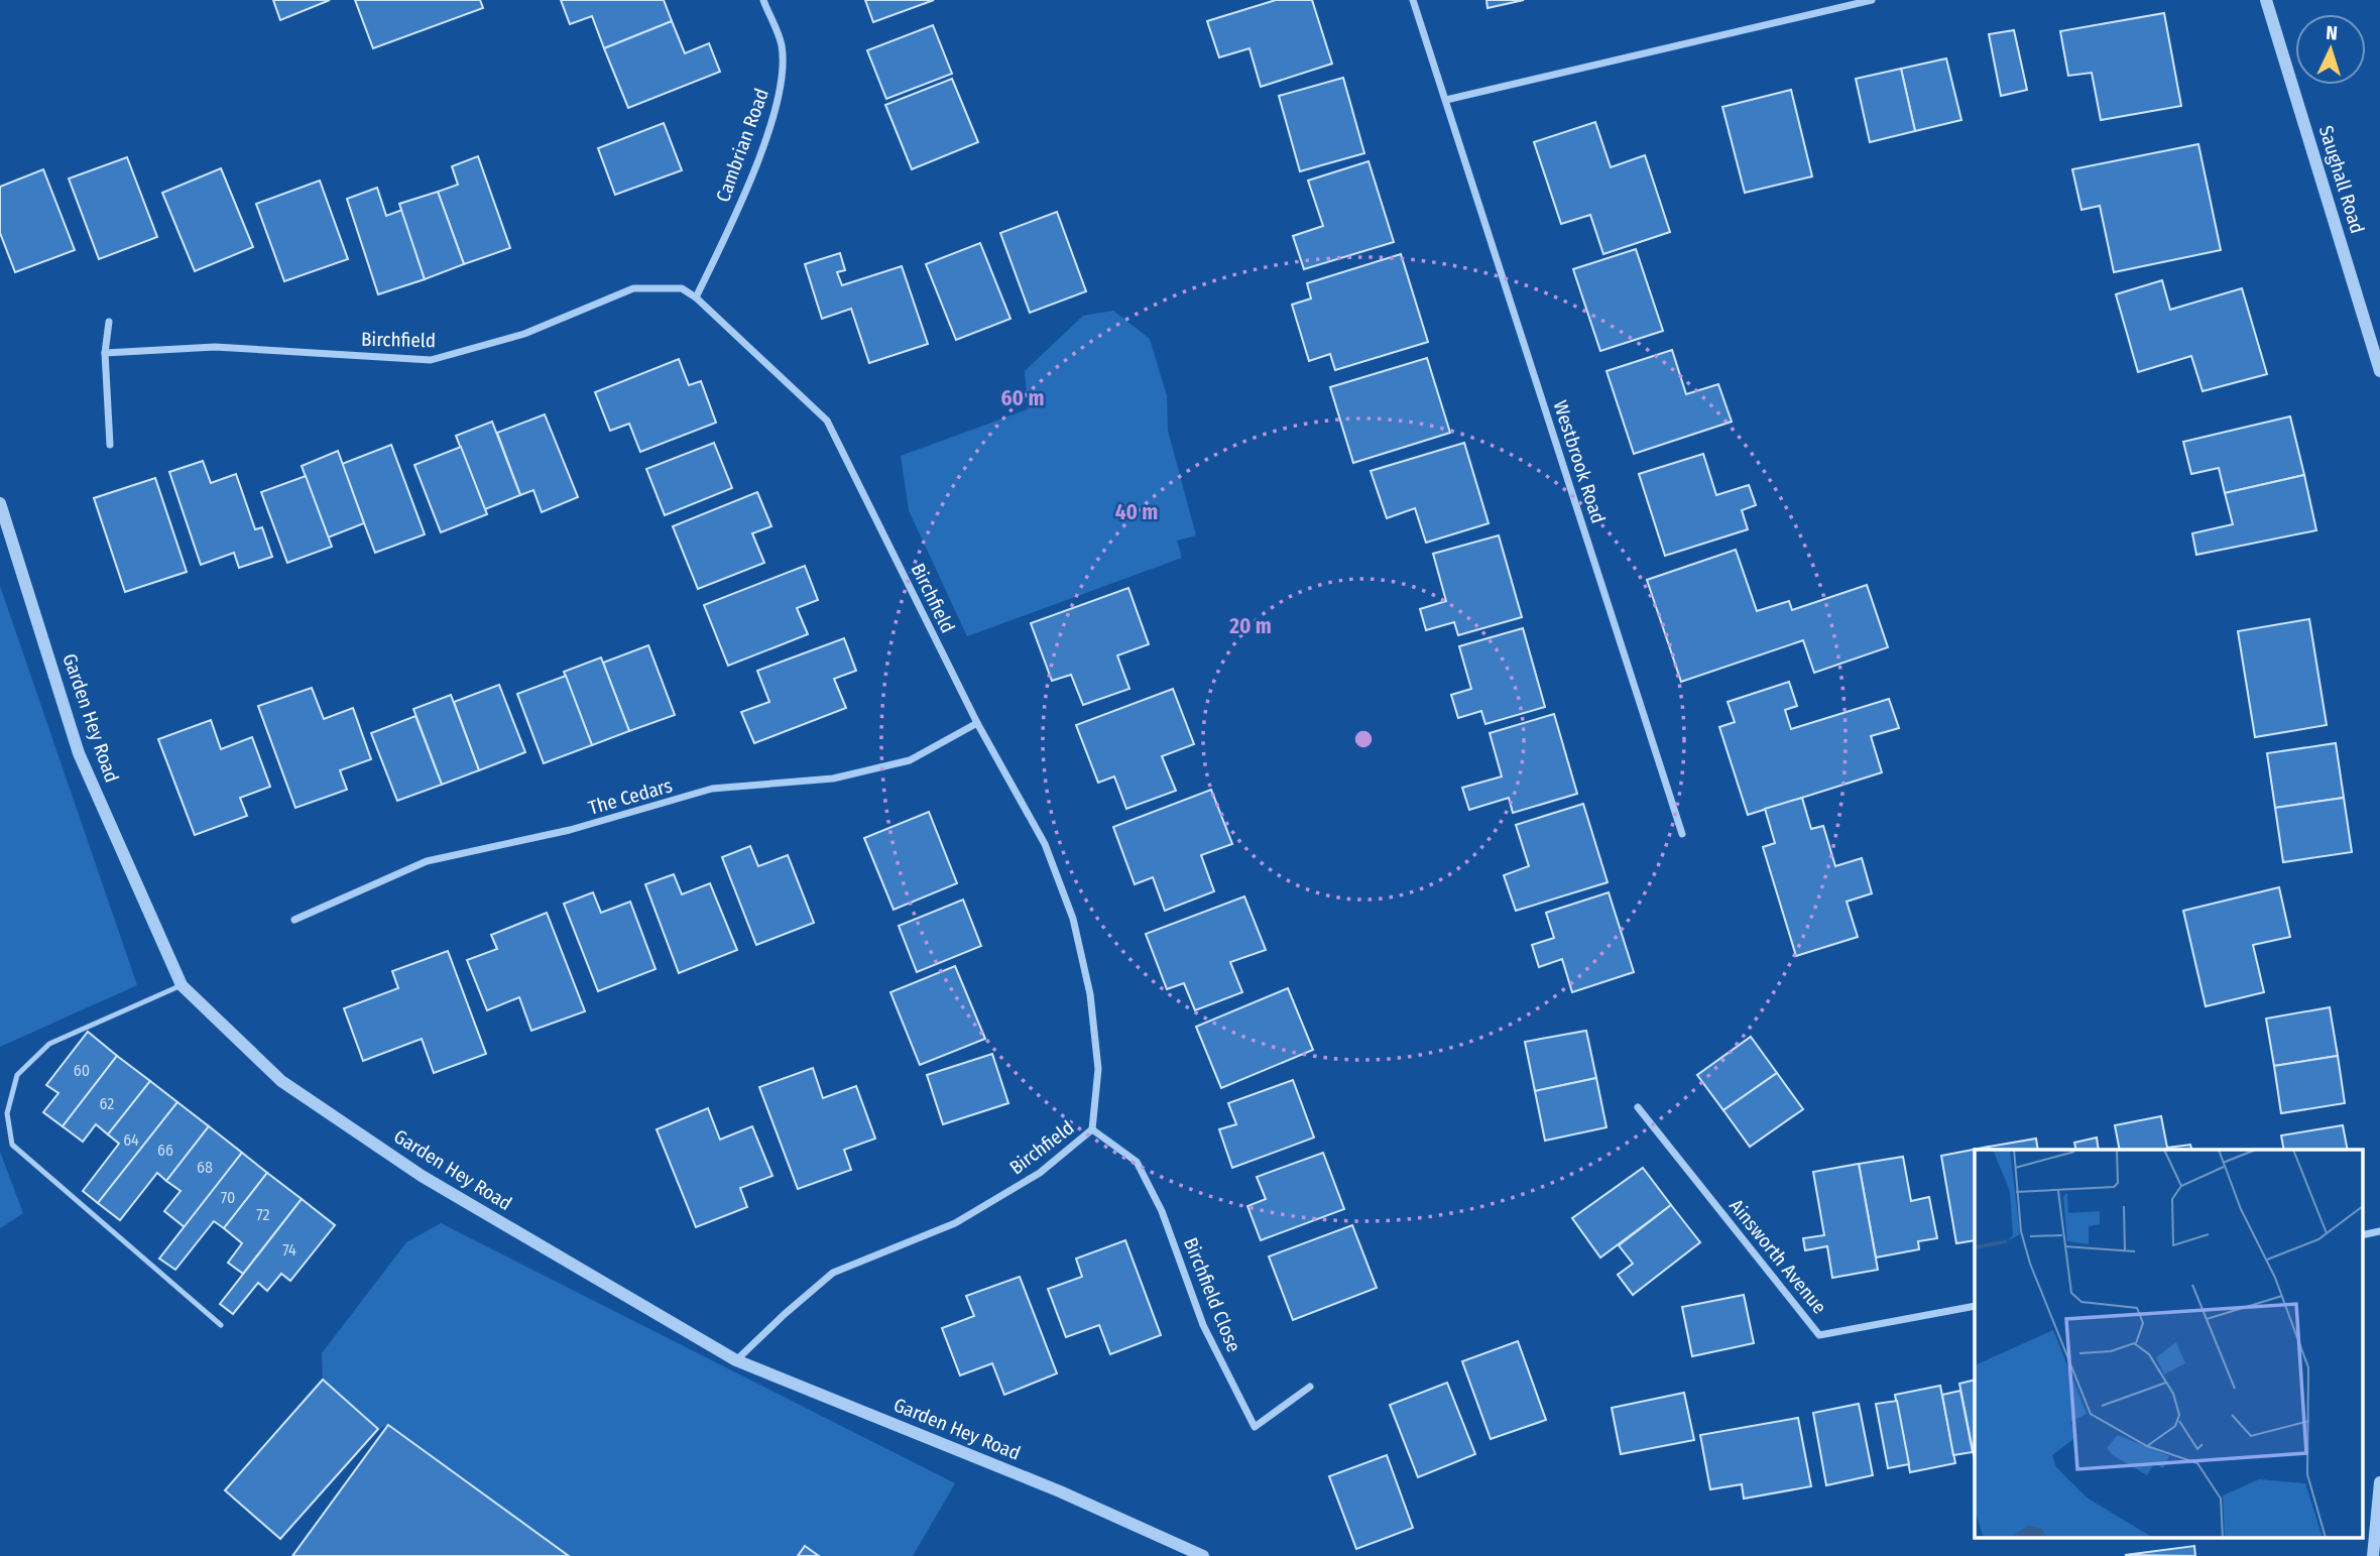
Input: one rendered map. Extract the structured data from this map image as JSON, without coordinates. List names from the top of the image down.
{
  "streets": {
    "street": [
      "Cambrian Road",
      "Saughall Road",
      "Birchfield",
      "Westbrook Road",
      "Garden Hey Road",
      "The Cedars",
      "Ainsworth Avenue",
      "Birchfield Close"
    ]
  },
  "crossings": [
    ["Cambrian Road", "Birchfield"],
    ["Birchfield", "Garden Hey Road"],
    ["Birchfield", "The Cedars"],
    ["Birchfield", "Birchfield Close"]
  ],
  "house_numbers": [
    "60",
    "62",
    "64",
    "66",
    "68",
    "70",
    "72",
    "74"
  ],
  "north": "top",
  "rings": ["60 m", "40 m", "20 m"]
}
